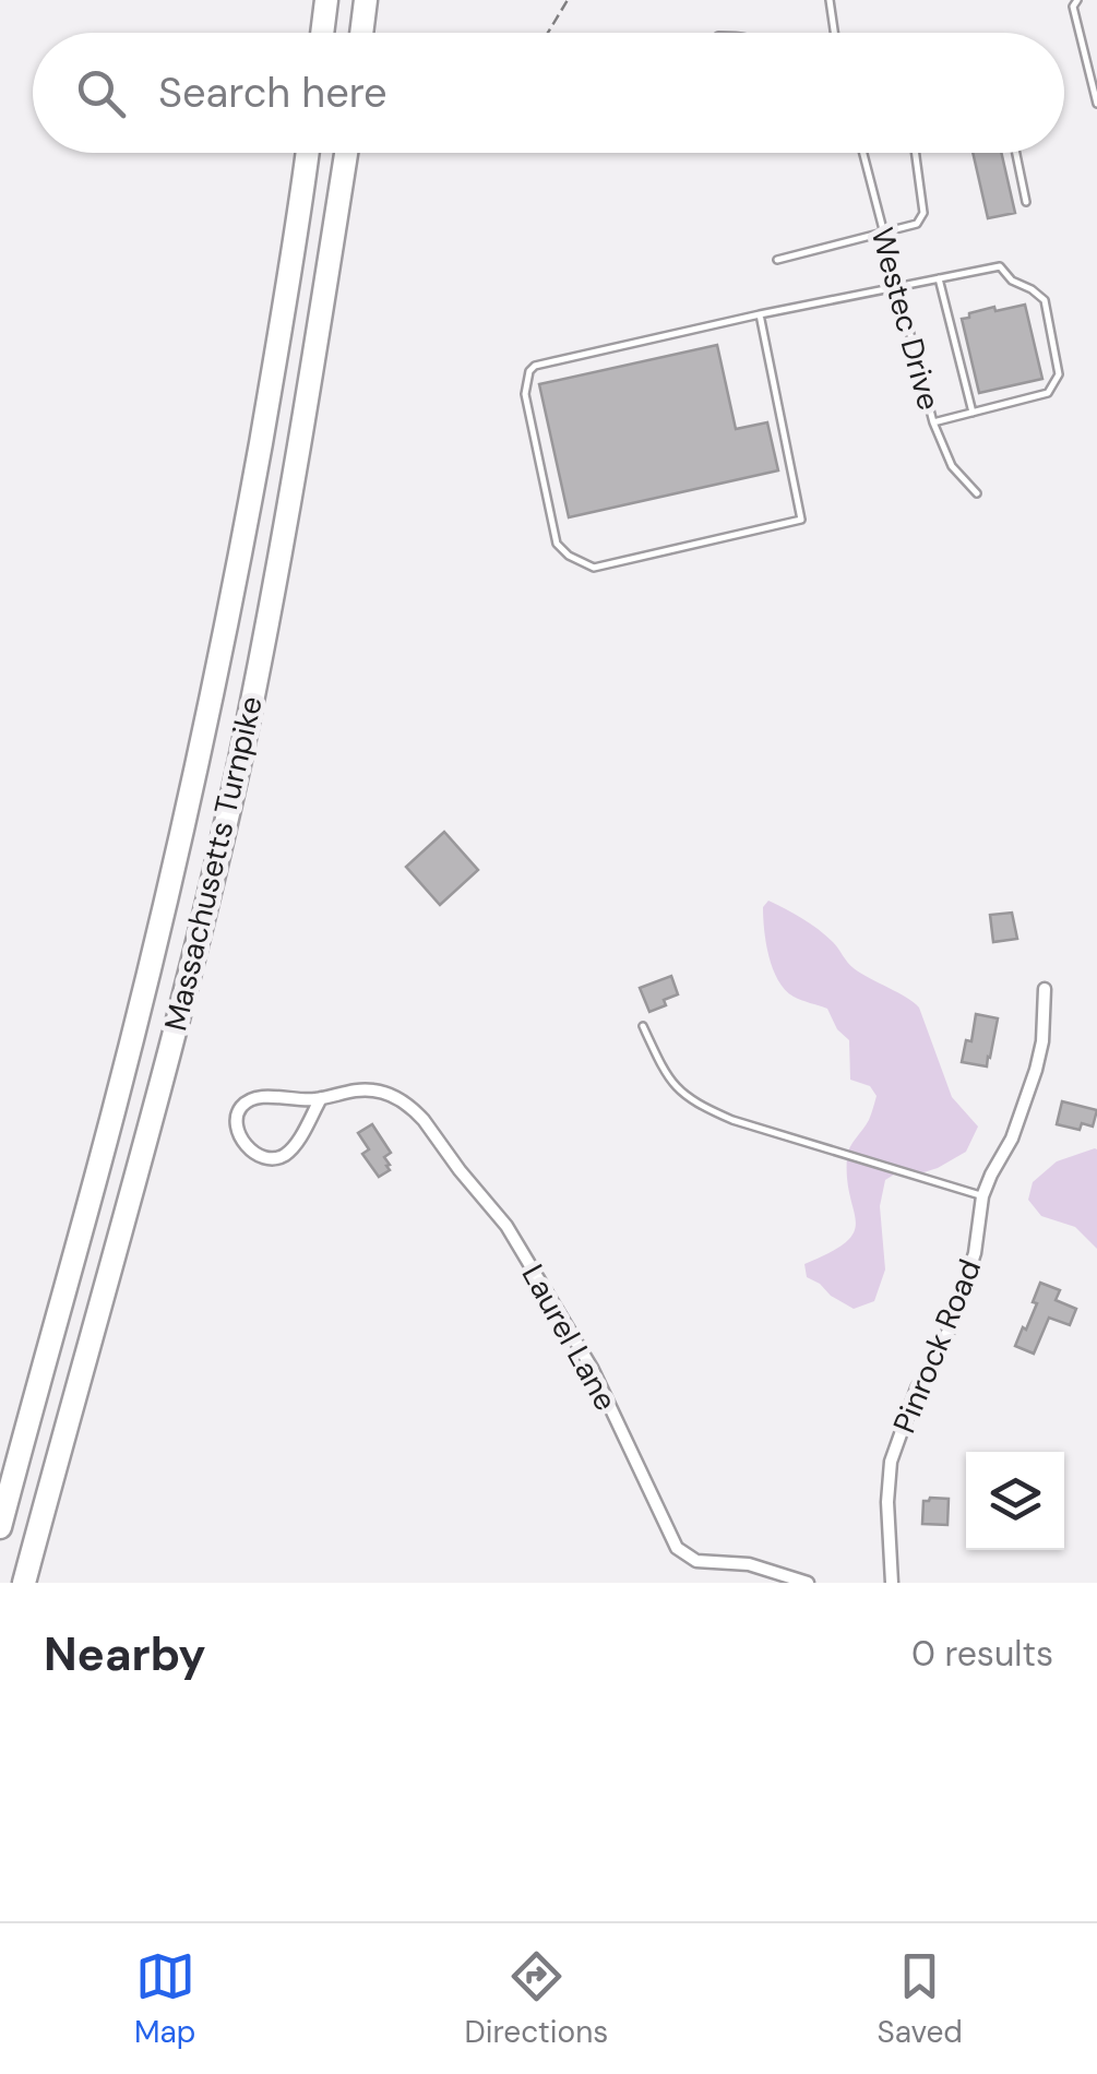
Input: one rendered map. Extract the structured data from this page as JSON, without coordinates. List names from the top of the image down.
{
  "streets": {
    "highway": ["Massachusetts Turnpike"],
    "street": ["Laurel Lane", "Pinrock Road"],
    "lane": ["Westec Drive"]
  },
  "page": {
    "search": "Search here",
    "heading": ["Nearby", "0 results"],
    "nav": ["Map", "Directions", "Saved"]
  }
}
